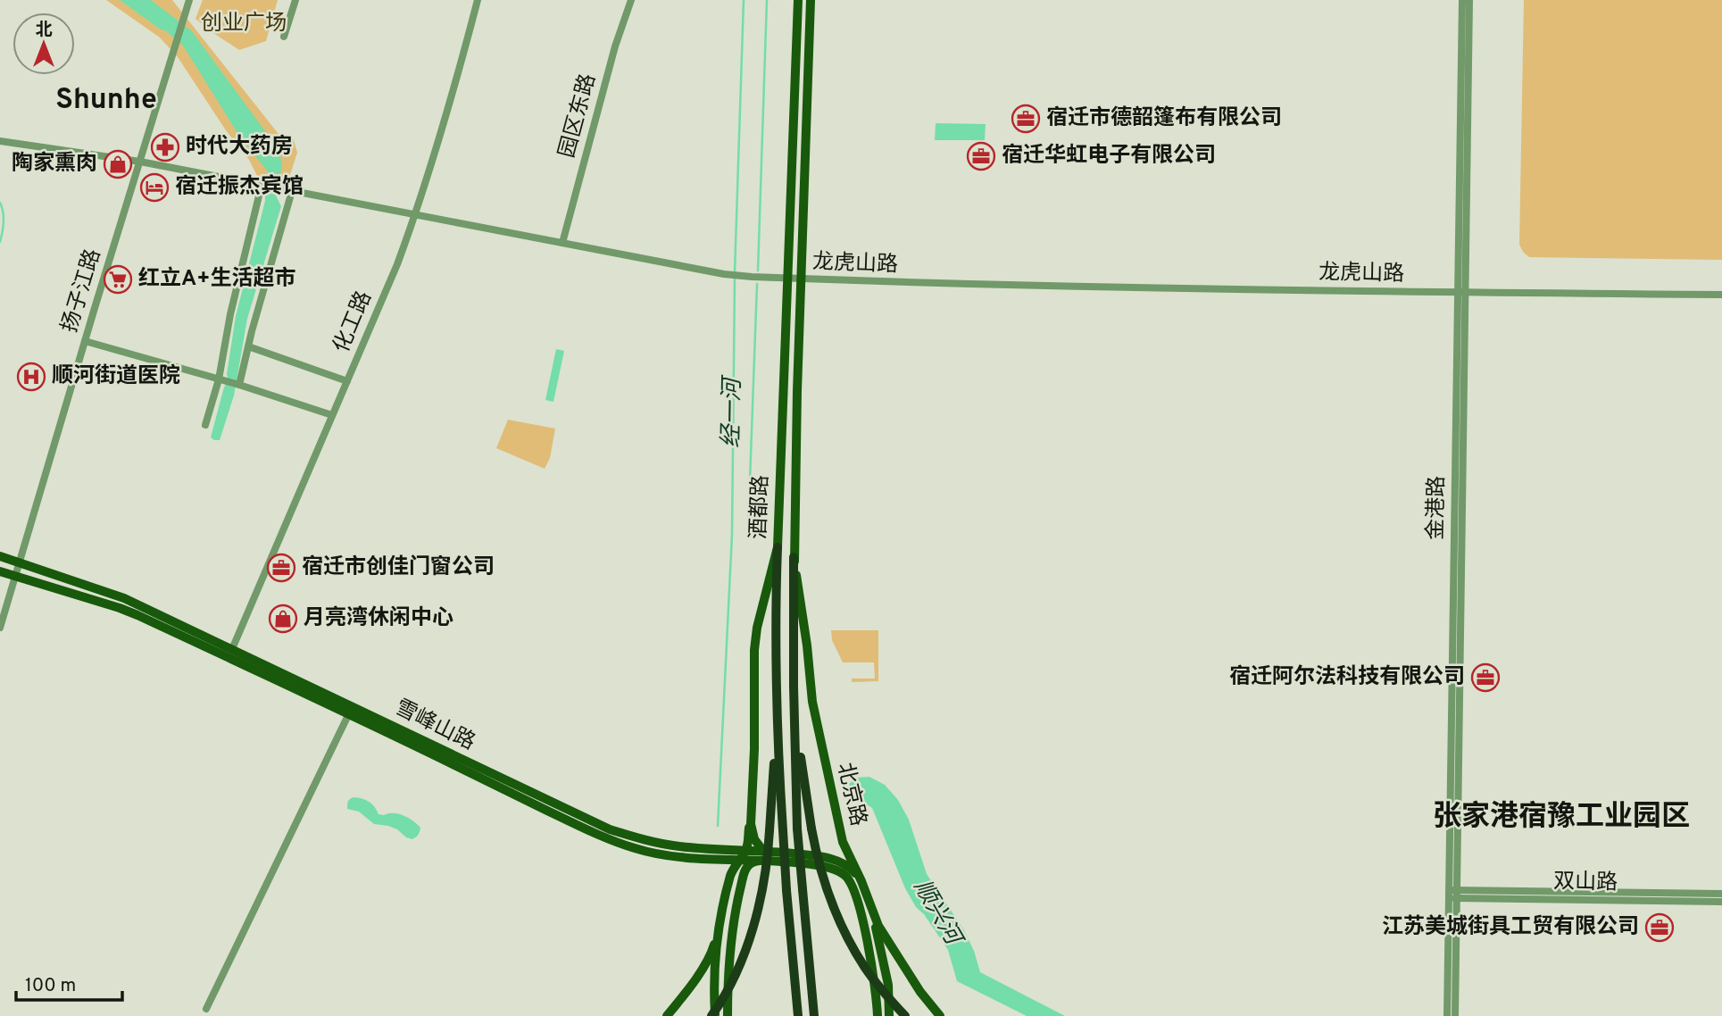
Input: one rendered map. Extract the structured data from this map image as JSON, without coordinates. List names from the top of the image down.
{
  "streets": {
    "highway": ["酒都路"],
    "main road": ["雪峰山路", "北京路"],
    "street": [
      "园区东路",
      "龙虎山路",
      "扬子江路",
      "化工路",
      "金港路",
      "双山路"
    ]
  },
  "crossings": [
    ["园区东路", "龙虎山路"],
    ["龙虎山路", "扬子江路"],
    ["龙虎山路", "化工路"],
    ["龙虎山路", "酒都路"],
    ["龙虎山路", "金港路"],
    ["扬子江路", "雪峰山路"],
    ["化工路", "雪峰山路"],
    ["酒都路", "北京路"],
    ["金港路", "双山路"]
  ],
  "districts": ["Shunhe", "张家港宿豫工业园区"],
  "water": ["经一河", "顺兴河"],
  "parks": ["创业广场"],
  "places": {
    "office": [
      "宿迁市德韶篷布有限公司",
      "宿迁华虹电子有限公司",
      "宿迁市创佳门窗公司",
      "宿迁阿尔法科技有限公司",
      "江苏美城街具工贸有限公司"
    ],
    "pharmacy": ["时代大药房"],
    "shop": ["陶家熏肉", "月亮湾休闲中心"],
    "hotel": ["宿迁振杰宾馆"],
    "supermarket": ["红立A+生活超市"],
    "hospital": ["顺河街道医院"]
  },
  "scale_bar": "100 m",
  "north": "top"
}
